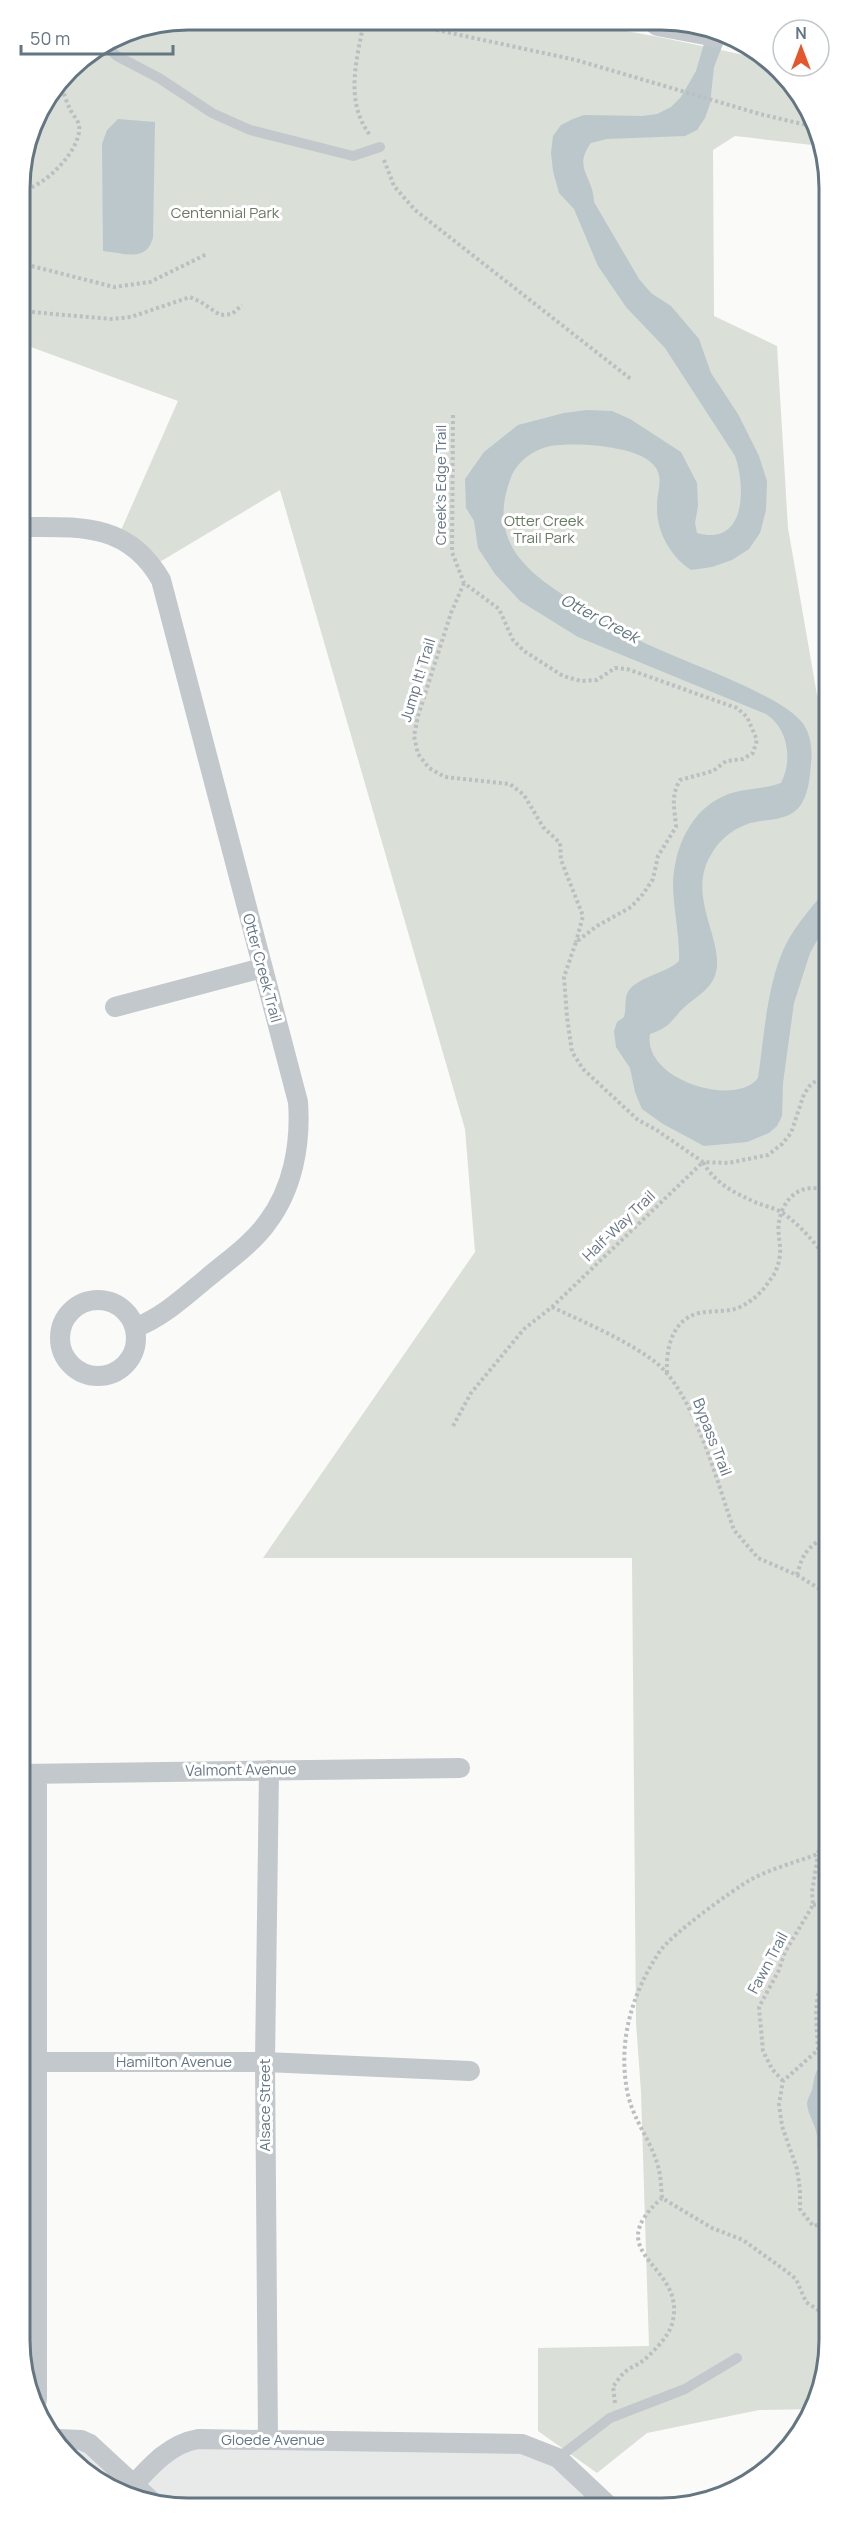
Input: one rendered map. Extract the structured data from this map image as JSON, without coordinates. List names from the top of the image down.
{
  "streets": {
    "street": [
      "Otter Creek Trail",
      "Valmont Avenue",
      "Hamilton Avenue",
      "Alsace Street",
      "Gloede Avenue"
    ],
    "path": [
      "Creek's Edge Trail",
      "Jump It! Trail",
      "Half-Way Trail",
      "Bypass Trail",
      "Fawn Trail"
    ]
  },
  "crossings": [
    ["Creek's Edge Trail", "Jump It! Trail"],
    ["Half-Way Trail", "Bypass Trail"],
    ["Valmont Avenue", "Alsace Street"],
    ["Hamilton Avenue", "Alsace Street"],
    ["Alsace Street", "Gloede Avenue"]
  ],
  "water": ["Otter Creek"],
  "parks": ["Centennial Park", "Otter Creek Trail Park"],
  "scale_bar": "50 m",
  "north": "top"
}
